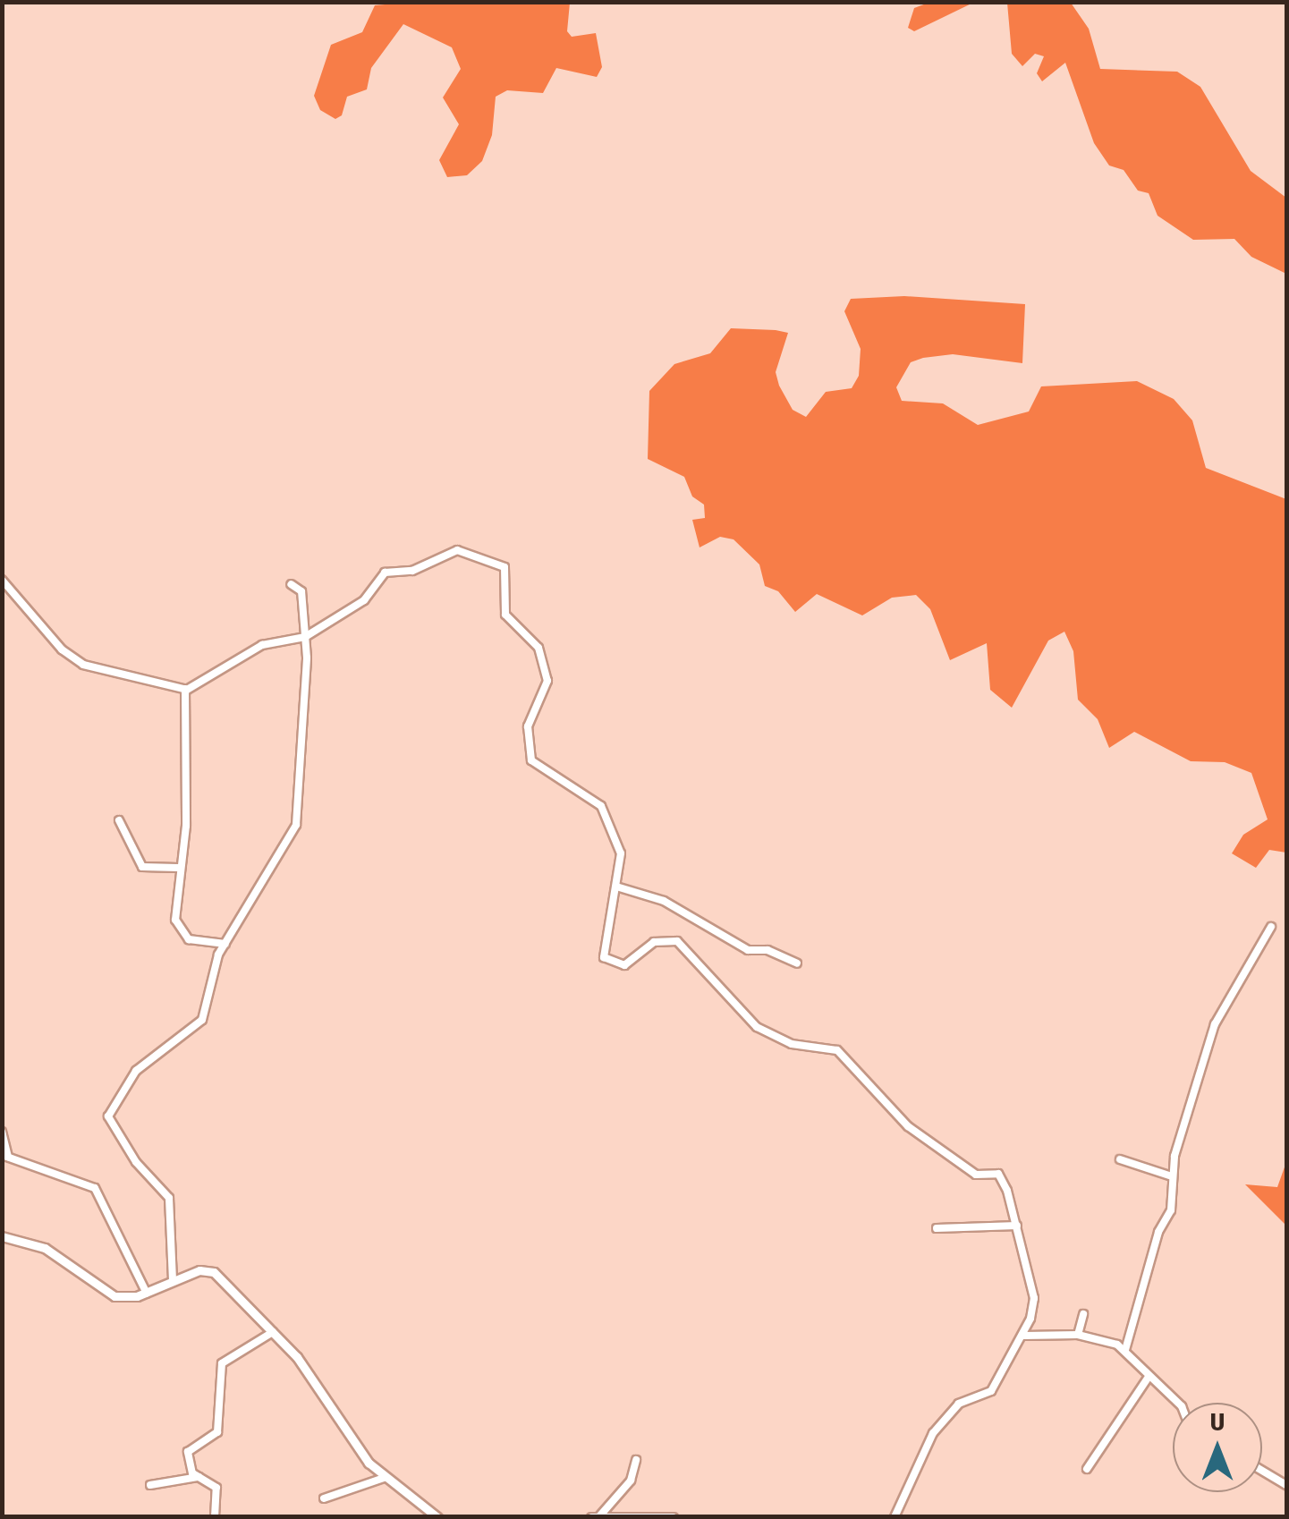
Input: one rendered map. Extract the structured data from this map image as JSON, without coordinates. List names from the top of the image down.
{
  "north": "top"
}
